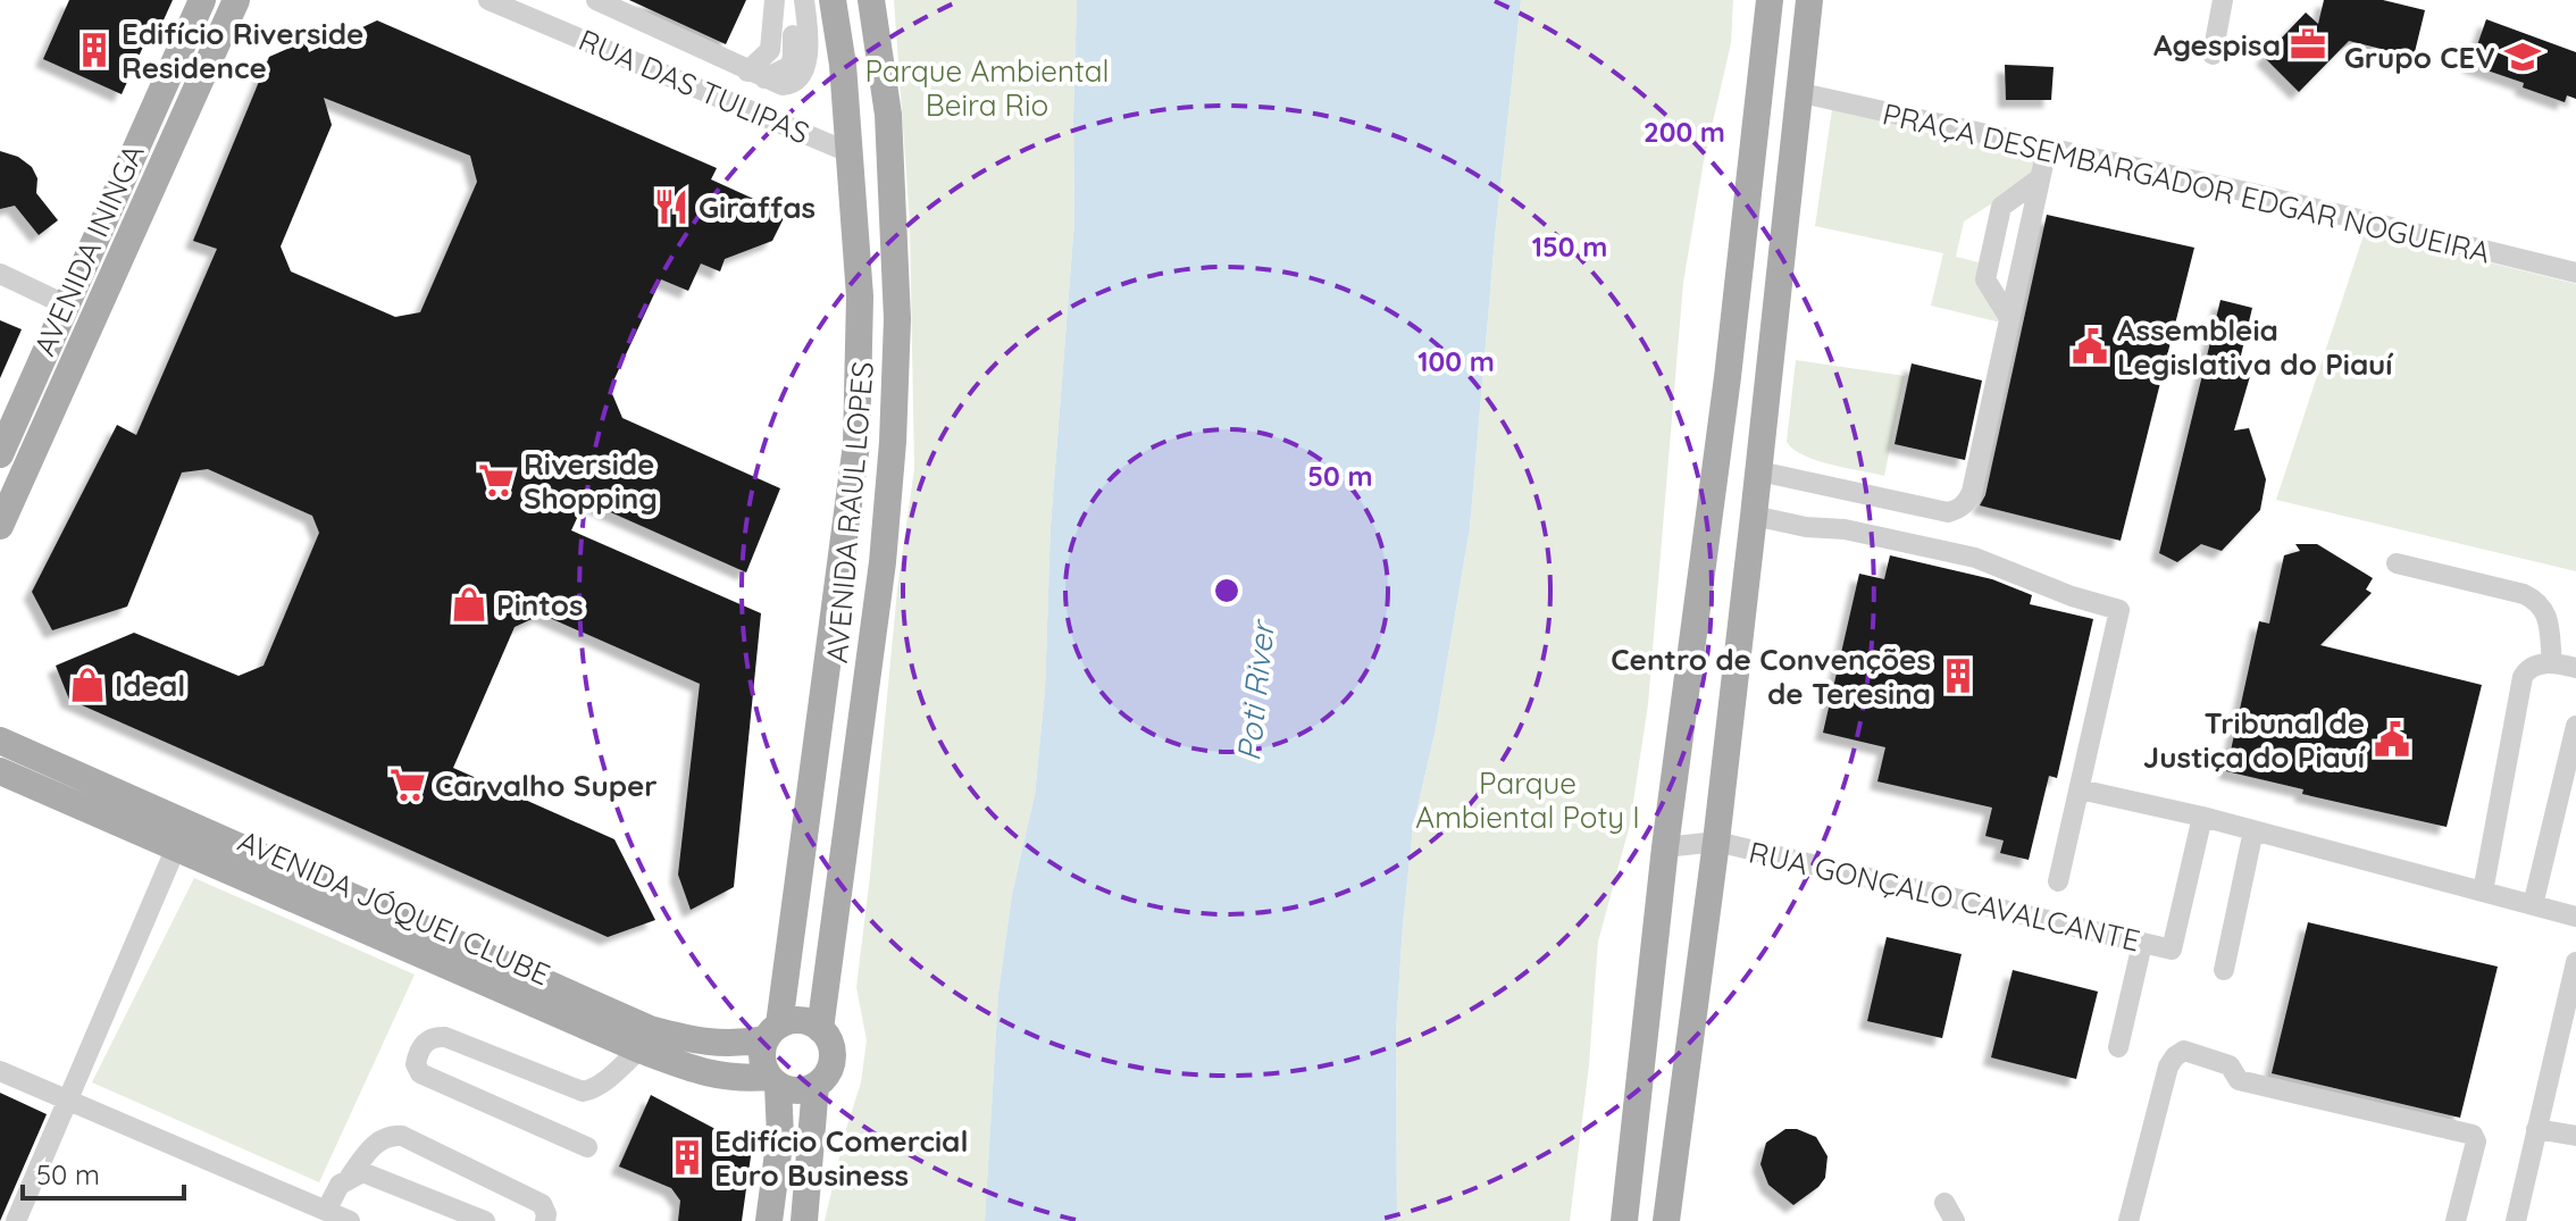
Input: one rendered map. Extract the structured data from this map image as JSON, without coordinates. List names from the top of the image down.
{
  "streets": {
    "main road": ["AVENIDA ININGA", "AVENIDA RAUL LOPES", "AVENIDA JÓQUEI CLUBE"],
    "street": ["RUA DAS TULIPAS", "PRAÇA DESEMBARGADOR EDGAR NOGUEIRA", "RUA GONÇALO CAVALCANTE"]
  },
  "crossings": [
    ["RUA DAS TULIPAS", "AVENIDA RAUL LOPES"],
    ["AVENIDA RAUL LOPES", "AVENIDA JÓQUEI CLUBE"]
  ],
  "water": ["Poti River"],
  "parks": ["Parque Ambiental Beira Rio", "Parque Ambiental Poty I"],
  "places": {
    "office": ["Agespisa"],
    "building": ["Edifício Riverside Residence", "Centro de Convenções de Teresina", "Edifício Comercial Euro Business"],
    "school or university": ["Grupo CEV"],
    "restaurant": ["Giraffas"],
    "public building": ["Assembleia Legislativa do Piauí", "Tribunal de Justiça do Piauí"],
    "supermarket": ["Riverside Shopping", "Carvalho Super"],
    "shop": ["Pintos", "Ideal"]
  },
  "scale_bar": "50 m",
  "rings": [
    "200 m",
    "150 m",
    "100 m",
    "50 m"
  ]
}
